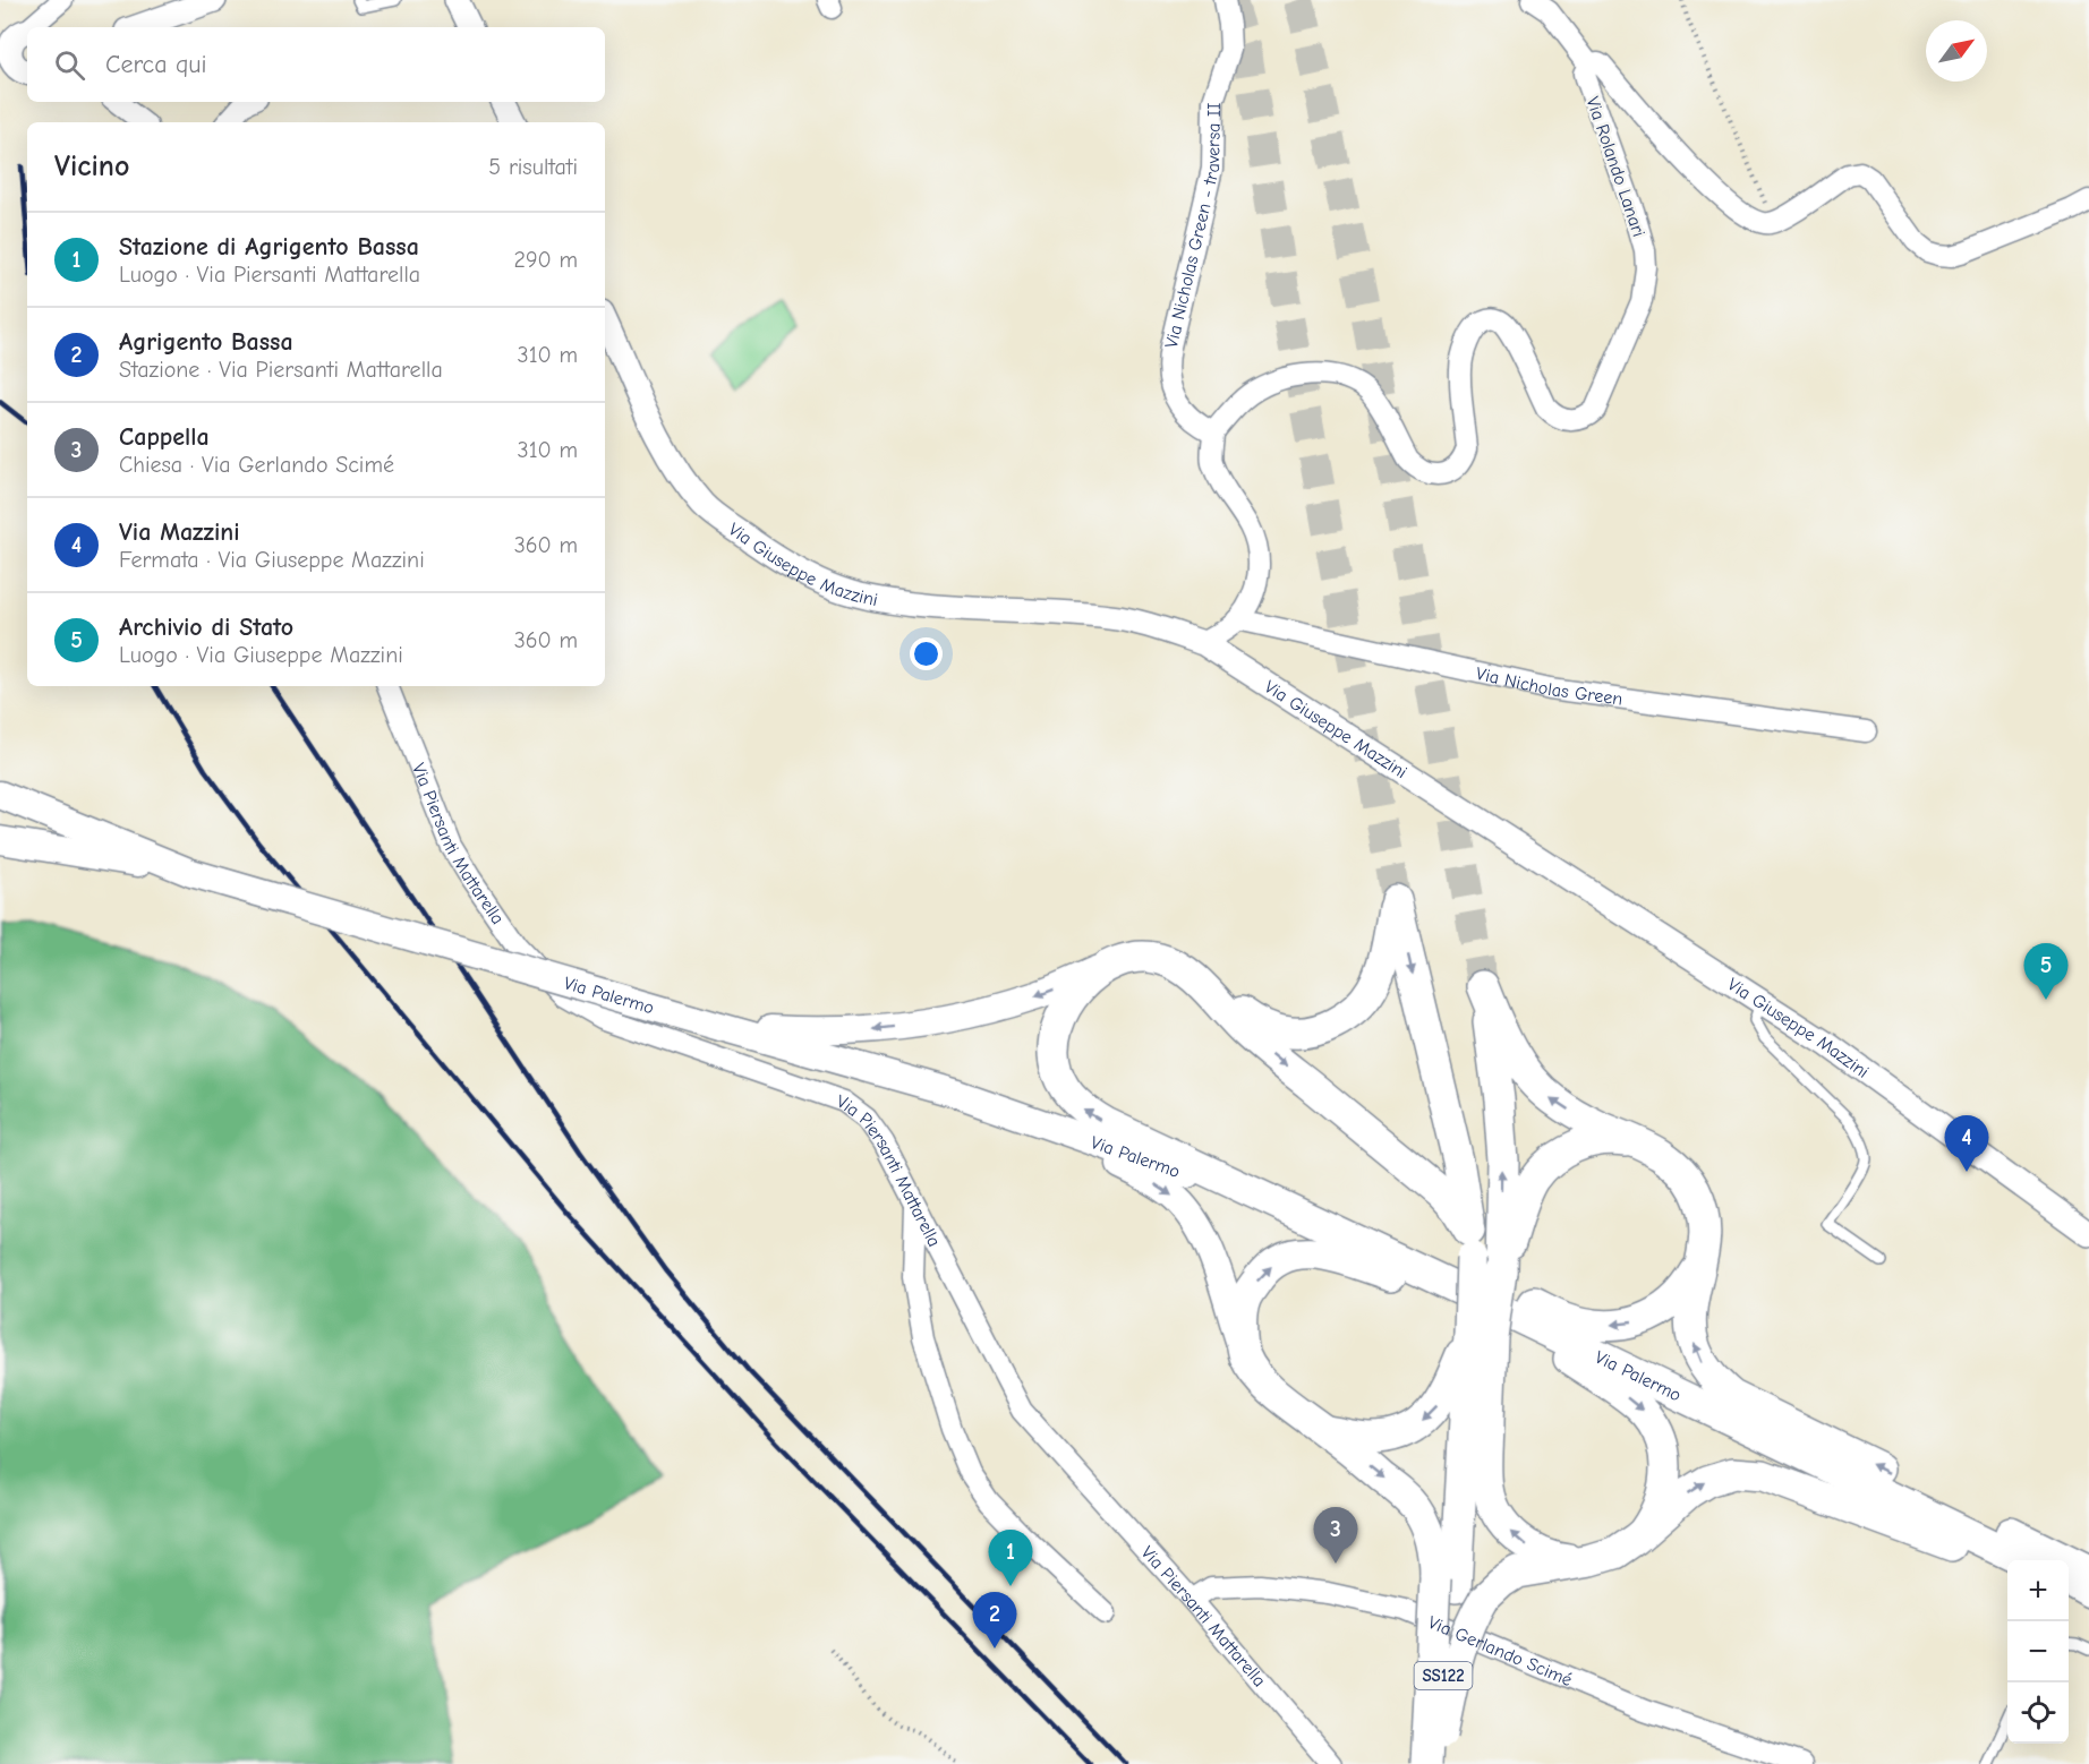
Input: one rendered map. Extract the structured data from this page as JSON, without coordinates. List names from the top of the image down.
{
  "streets": {
    "main road": ["Via Palermo"],
    "street": [
      "Via Rolando Lanari",
      "Via Nicholas Green - traversa II",
      "Via Giuseppe Mazzini",
      "Via Nicholas Green",
      "Via Piersanti Mattarella",
      "Via Gerlando Scimé"
    ]
  },
  "crossings": [
    ["Via Rolando Lanari", "Via Nicholas Green - traversa II"],
    ["Via Piersanti Mattarella", "Via Gerlando Scimé"]
  ],
  "north": "top right",
  "page": {
    "search": "Cerca qui",
    "heading": ["Vicino", "5 risultati"],
    "list": [
      {
        "mark": "1",
        "name": "Stazione di Agrigento Bassa",
        "note": "Luogo · Via Piersanti Mattarella",
        "value": "290 m"
      },
      {
        "mark": "2",
        "name": "Agrigento Bassa",
        "note": "Stazione · Via Piersanti Mattarella",
        "value": "310 m"
      },
      {
        "mark": "3",
        "name": "Cappella",
        "note": "Chiesa · Via Gerlando Scimé",
        "value": "310 m"
      },
      {
        "mark": "4",
        "name": "Via Mazzini",
        "note": "Fermata · Via Giuseppe Mazzini",
        "value": "360 m"
      },
      {
        "mark": "5",
        "name": "Archivio di Stato",
        "note": "Luogo · Via Giuseppe Mazzini",
        "value": "360 m"
      }
    ],
    "pins": [
      "5",
      "4",
      "3",
      "1",
      "2"
    ],
    "map_buttons": ["+", "−"]
  }
}
